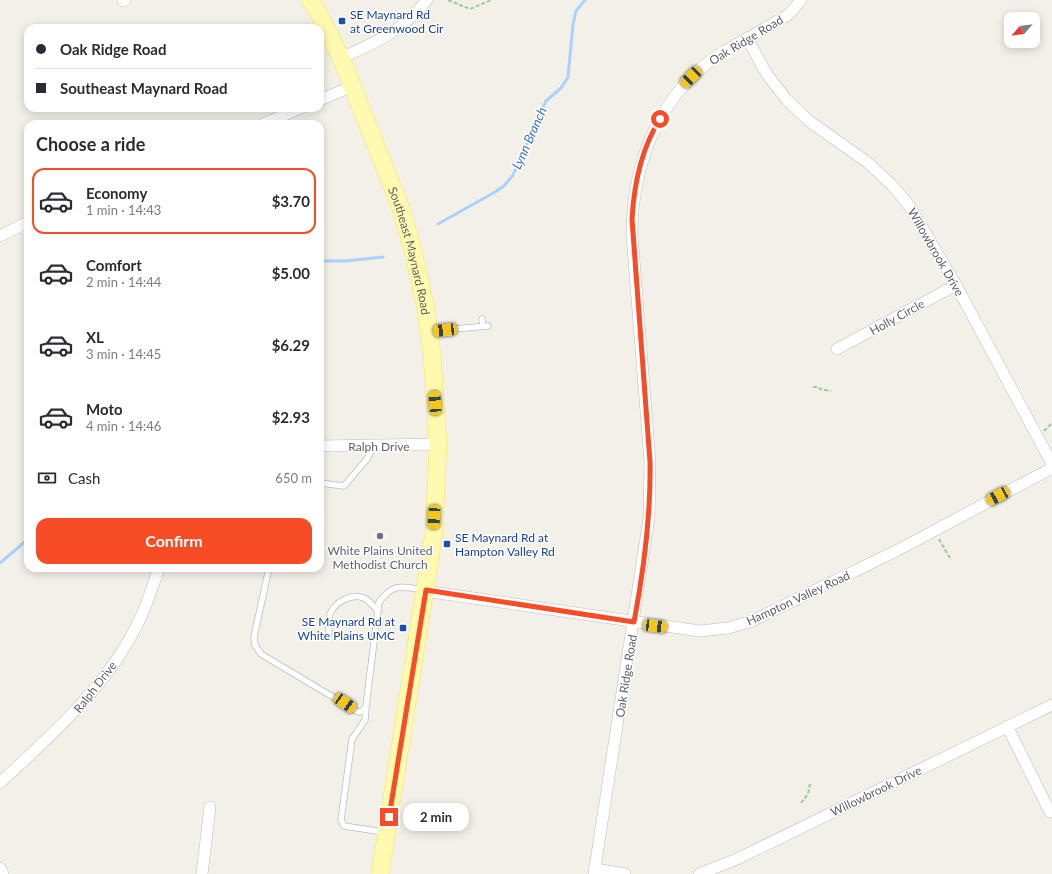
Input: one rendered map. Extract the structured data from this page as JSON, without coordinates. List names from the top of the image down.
{
  "streets": {
    "main road": ["Southeast Maynard Road"],
    "street": [
      "Oak Ridge Road",
      "Willowbrook Drive",
      "Holly Circle",
      "Ralph Drive",
      "Hampton Valley Road"
    ]
  },
  "crossings": [
    ["Oak Ridge Road", "Willowbrook Drive"],
    ["Oak Ridge Road", "Hampton Valley Road"],
    ["Southeast Maynard Road", "Ralph Drive"],
    ["Southeast Maynard Road", "Hampton Valley Road"],
    ["Willowbrook Drive", "Holly Circle"]
  ],
  "water": ["Lynn Branch"],
  "places": {
    "transit": ["SE Maynard Rd at Greenwood Cir", "SE Maynard Rd at Hampton Valley Rd", "SE Maynard Rd at White Plains UMC"],
    "other": ["White Plains United Methodist Church"]
  },
  "north": "bottom left",
  "page": {
    "banner": ["Oak Ridge Road", "Southeast Maynard Road"],
    "heading": "Choose a ride",
    "list": [
      {
        "name": "Economy",
        "note": "1 min · 14:43",
        "value": "$3.70"
      },
      {
        "name": "Comfort",
        "note": "2 min · 14:44",
        "value": "$5.00"
      },
      {
        "name": "XL",
        "note": "3 min · 14:45",
        "value": "$6.29"
      },
      {
        "name": "Moto",
        "note": "4 min · 14:46",
        "value": "$2.93"
      }
    ],
    "pay": ["Cash", "650 m"],
    "buttons": "Confirm",
    "bubble": "2 min"
  }
}
